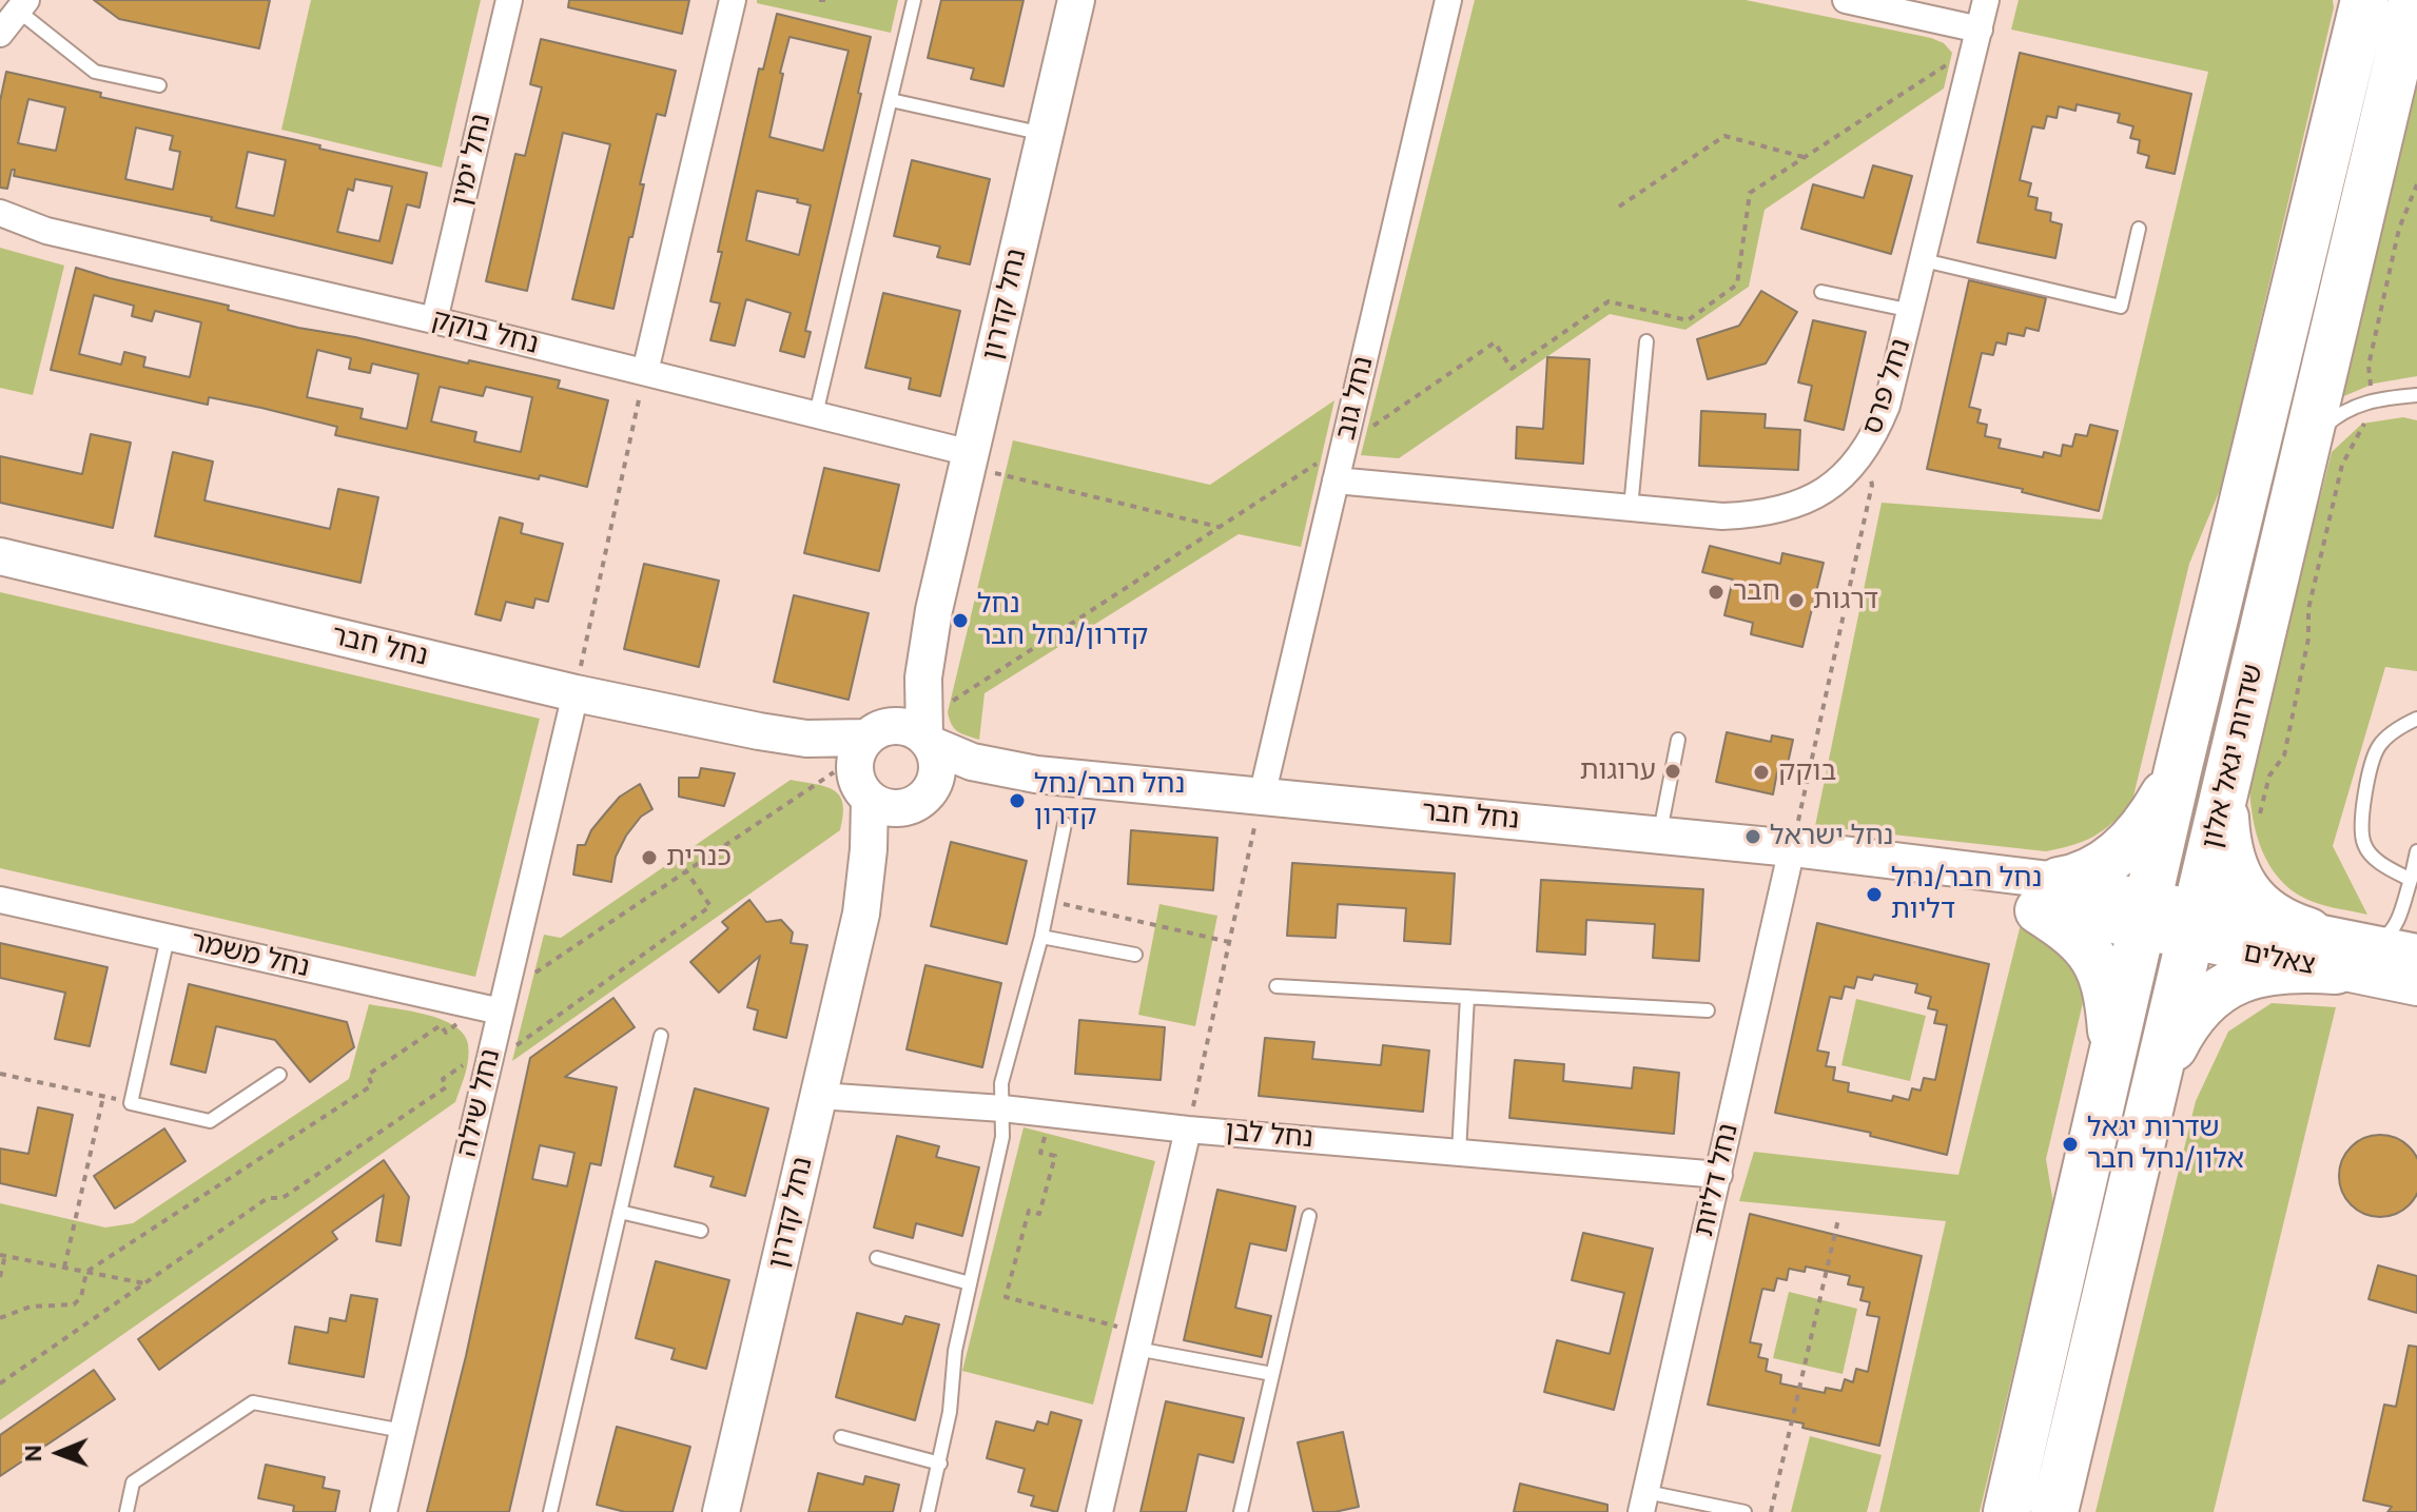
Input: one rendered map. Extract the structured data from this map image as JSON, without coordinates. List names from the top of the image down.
{
  "streets": {
    "highway": ["שדרות יגאל אלון"],
    "street": [
      "נחל ימין",
      "נחל קדרון",
      "נחל בוקק",
      "נחל פרס",
      "נחל גוב",
      "נחל חבר",
      "נחל משמר",
      "צאלים",
      "נחל שילה",
      "נחל לבן",
      "נחל דליות"
    ]
  },
  "crossings": [
    ["נחל ימין", "נחל בוקק"],
    ["נחל קדרון", "נחל בוקק"],
    ["נחל קדרון", "נחל חבר"],
    ["נחל קדרון", "נחל לבן"],
    ["נחל פרס", "נחל גוב"],
    ["נחל גוב", "נחל חבר"],
    ["נחל חבר", "שדרות יגאל אלון"],
    ["נחל חבר", "צאלים"],
    ["נחל חבר", "נחל שילה"],
    ["נחל חבר", "נחל דליות"],
    ["שדרות יגאל אלון", "צאלים"],
    ["נחל משמר", "נחל שילה"],
    ["נחל לבן", "נחל דליות"]
  ],
  "places": [
    "חבר",
    "דרגות",
    "נחל קדרון/נחל חבר",
    "ערוגות",
    "בוקק",
    "נחל חבר/נחל קדרון",
    "נחל ישראל",
    "כנרית",
    "נחל חבר/נחל דליות",
    "שדרות יגאל אלון/נחל חבר"
  ],
  "north": "left"
}
